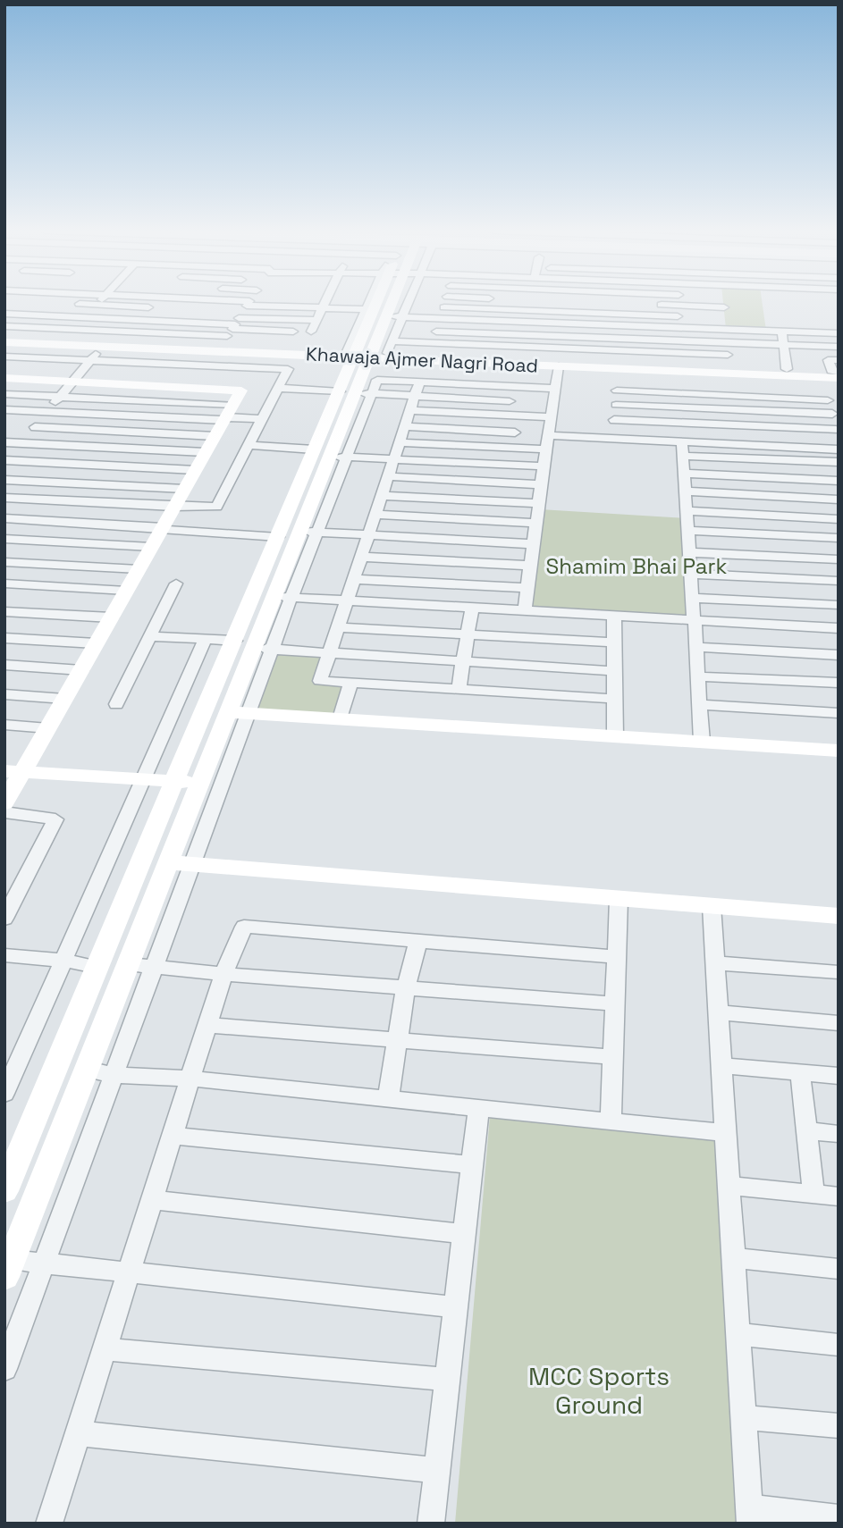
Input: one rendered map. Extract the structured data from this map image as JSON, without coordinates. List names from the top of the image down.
{
  "streets": {
    "main road": ["Khawaja Ajmer Nagri Road"]
  },
  "parks": ["Shamim Bhai Park", "MCC Sports Ground"]
}
